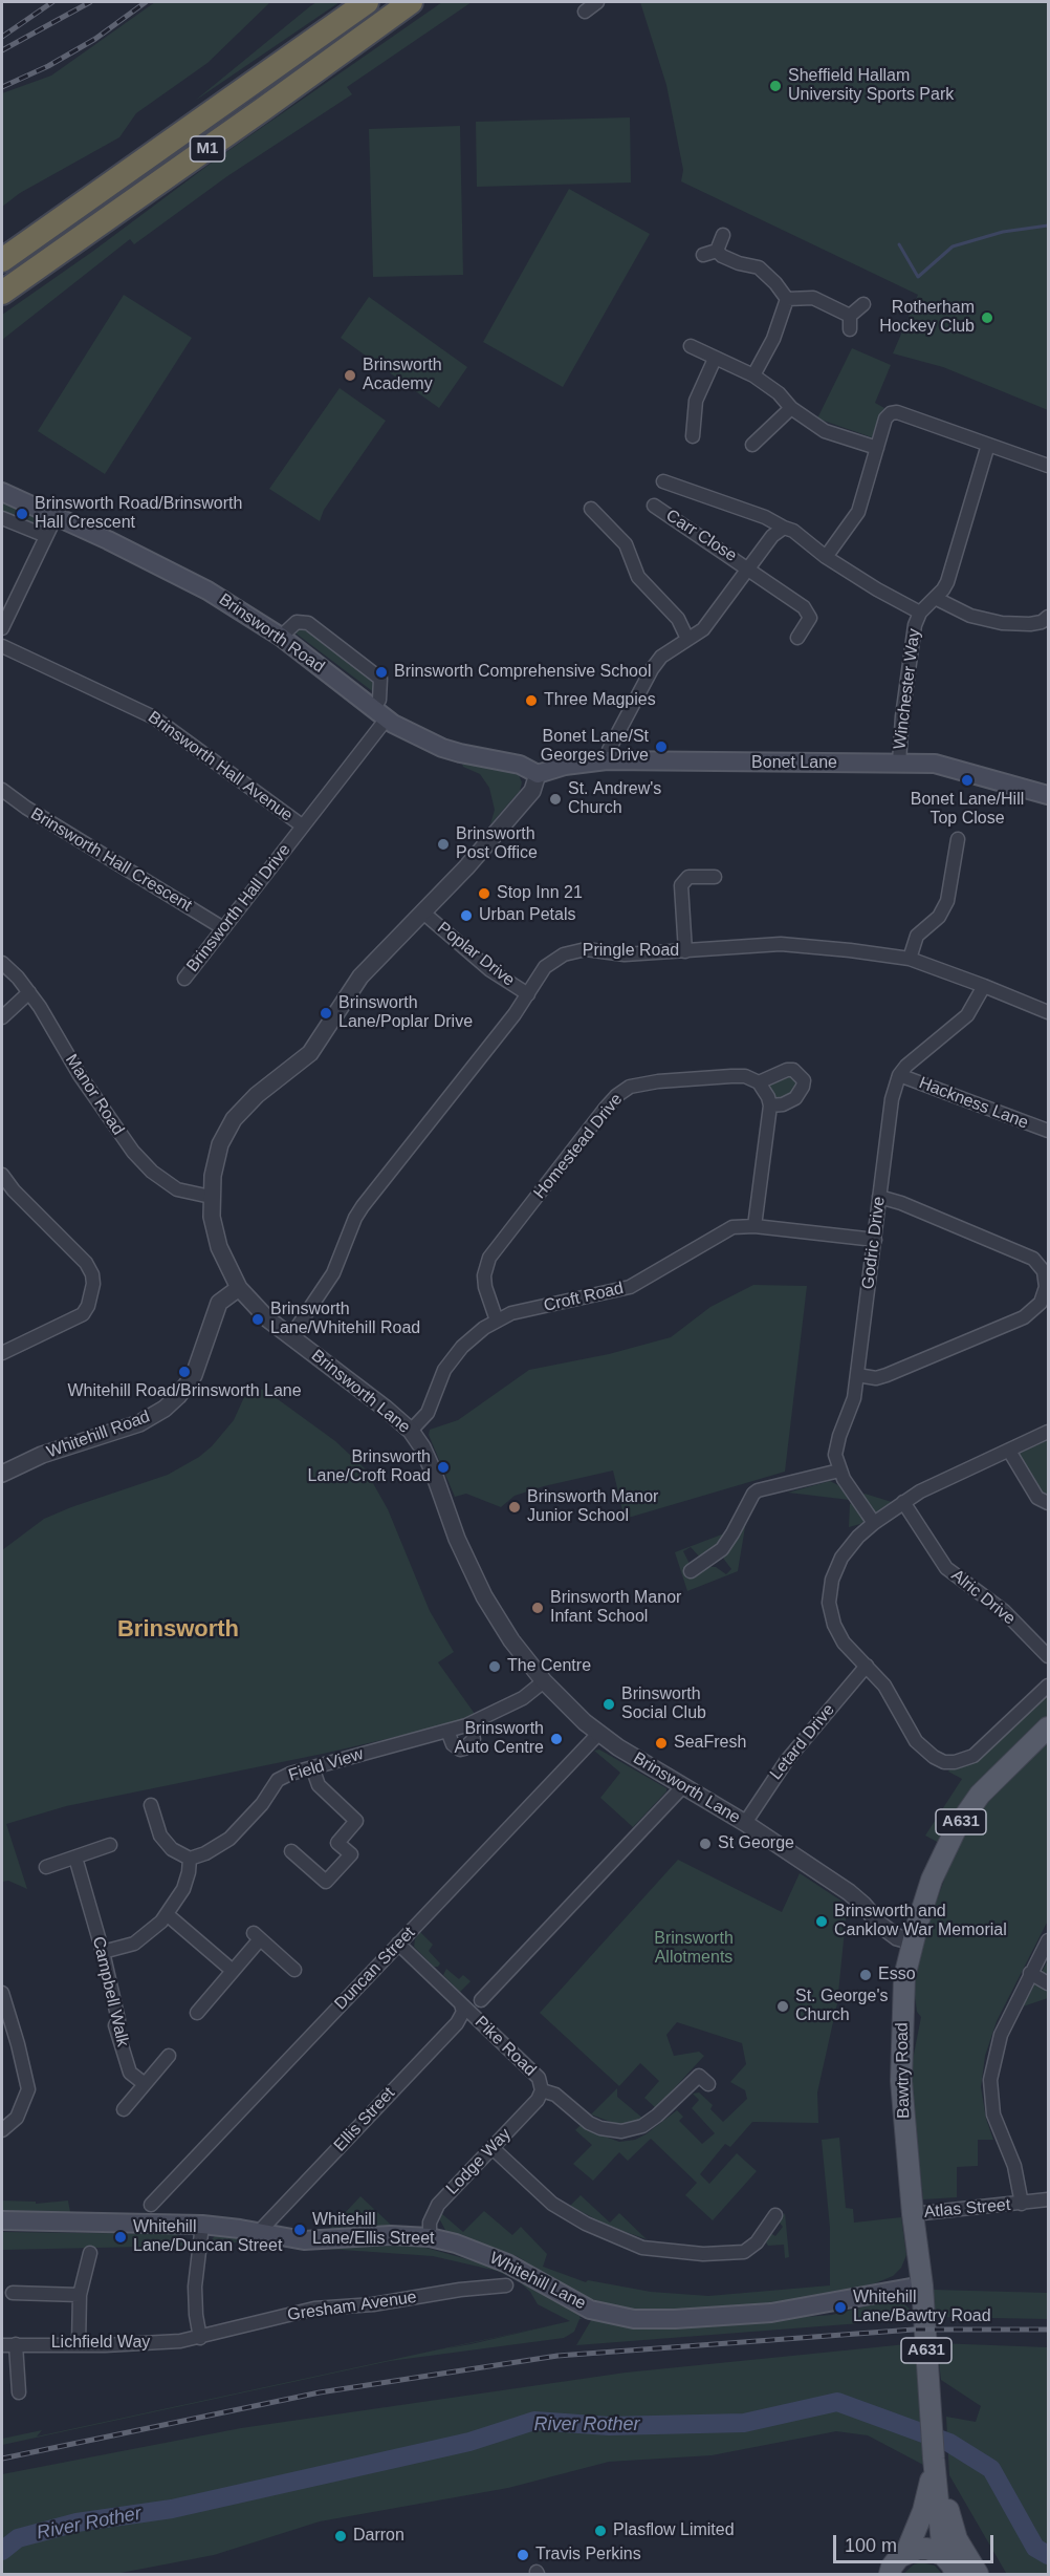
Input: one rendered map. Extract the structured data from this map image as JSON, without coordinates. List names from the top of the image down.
{
  "streets": {
    "highway": ["M1"],
    "main road": [
      "Brinsworth Road",
      "Bonet Lane",
      "A631",
      "Bawtry Road",
      "Whitehill Lane"
    ],
    "street": [
      "Carr Close",
      "Winchester Way",
      "Brinsworth Hall Avenue",
      "Brinsworth Hall Crescent",
      "Brinsworth Hall Drive",
      "Pringle Road",
      "Poplar Drive",
      "Manor Road",
      "Hackness Lane",
      "Homestead Drive",
      "Godric Drive",
      "Croft Road",
      "Brinsworth Lane",
      "Whitehill Road",
      "Alric Drive",
      "Letard Drive",
      "Field View",
      "Duncan Street",
      "Campbell Walk",
      "Pike Road",
      "Ellis Street",
      "Lodge Way",
      "Atlas Street",
      "Gresham Avenue",
      "Lichfield Way"
    ]
  },
  "crossings": [
    ["Brinsworth Road", "Bonet Lane"],
    ["Brinsworth Road", "Brinsworth Hall Drive"],
    ["Brinsworth Road", "Brinsworth Lane"],
    ["Winchester Way", "Bonet Lane"],
    ["Bonet Lane", "Brinsworth Lane"],
    ["Brinsworth Hall Avenue", "Brinsworth Hall Drive"],
    ["Brinsworth Hall Crescent", "Brinsworth Hall Drive"],
    ["Pringle Road", "Poplar Drive"],
    ["Pringle Road", "Brinsworth Lane"],
    ["Poplar Drive", "Brinsworth Lane"],
    ["Manor Road", "Brinsworth Lane"],
    ["Hackness Lane", "Godric Drive"],
    ["Homestead Drive", "Croft Road"],
    ["Godric Drive", "Croft Road"],
    ["Croft Road", "Brinsworth Lane"],
    ["Brinsworth Lane", "Whitehill Road"],
    ["Brinsworth Lane", "Letard Drive"],
    ["Brinsworth Lane", "Field View"],
    ["Brinsworth Lane", "Duncan Street"],
    ["Brinsworth Lane", "Bawtry Road"],
    ["Duncan Street", "Pike Road"],
    ["Pike Road", "Ellis Street"],
    ["Pike Road", "Lodge Way"],
    ["Bawtry Road", "Atlas Street"],
    ["Bawtry Road", "Whitehill Lane"],
    ["Ellis Street", "Whitehill Lane"],
    ["Lodge Way", "Whitehill Lane"],
    ["Gresham Avenue", "Lichfield Way"]
  ],
  "districts": ["Brinsworth"],
  "water": ["River Rother"],
  "parks": ["Brinsworth Allotments"],
  "places": [
    "Sheffield Hallam University Sports Park",
    "Rotherham Hockey Club",
    "Brinsworth Academy",
    "Brinsworth Road/Brinsworth Hall Crescent",
    "Brinsworth Comprehensive School",
    "Three Magpies",
    "Bonet Lane/St Georges Drive",
    "Bonet Lane/Hill Top Close",
    "St. Andrew's Church",
    "Brinsworth Post Office",
    "Stop Inn 21",
    "Urban Petals",
    "Brinsworth Lane/Poplar Drive",
    "Brinsworth Lane/Whitehill Road",
    "Whitehill Road/Brinsworth Lane",
    "Brinsworth Lane/Croft Road",
    "Brinsworth Manor Junior School",
    "Brinsworth Manor Infant School",
    "The Centre",
    "Brinsworth Social Club",
    "Brinsworth Auto Centre",
    "SeaFresh",
    "St George",
    "Brinsworth and Canklow War Memorial",
    "Esso",
    "St. George's Church",
    "Whitehill Lane/Ellis Street",
    "Whitehill Lane/Duncan Street",
    "Whitehill Lane/Bawtry Road",
    "Plasflow Limited",
    "Darron",
    "Travis Perkins"
  ],
  "scale_bar": "100 m"
}
